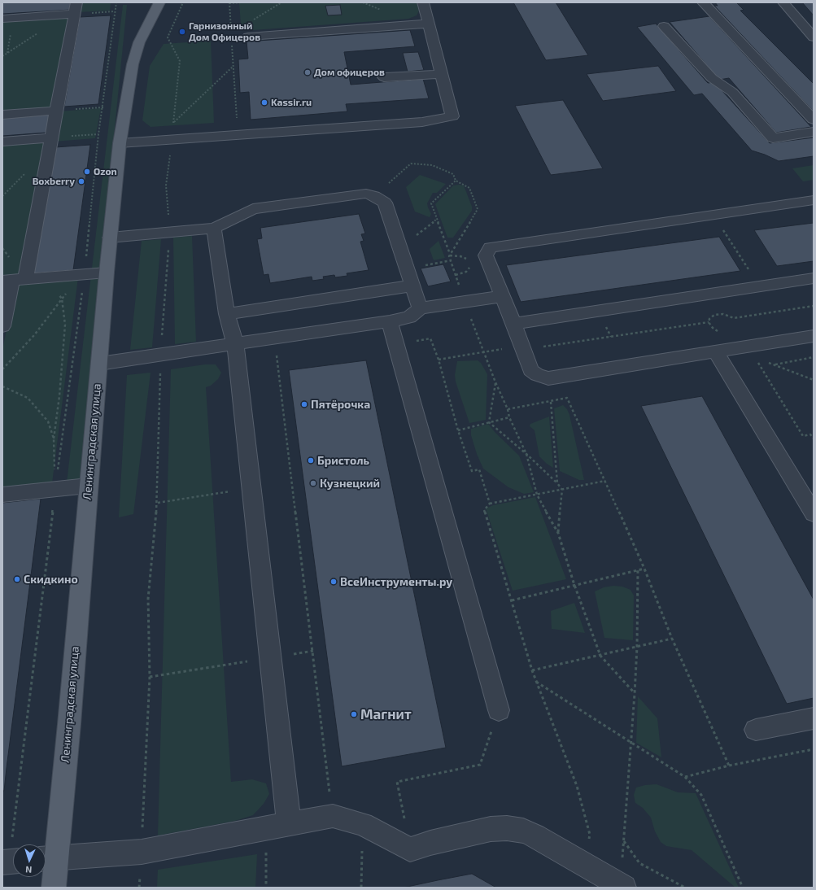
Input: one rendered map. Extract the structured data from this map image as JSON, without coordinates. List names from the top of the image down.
{
  "streets": {
    "main road": ["Ленинградская улица"]
  },
  "places": [
    "Гарнизонный Дом Офицеров",
    "Дом офицеров",
    "Kassir.ru",
    "Ozon",
    "Boxberry",
    "Пятёрочка",
    "Бристоль",
    "Кузнецкий",
    "Скидкино",
    "ВсеИнструменты.ру",
    "Магнит"
  ],
  "north": "bottom"
}
